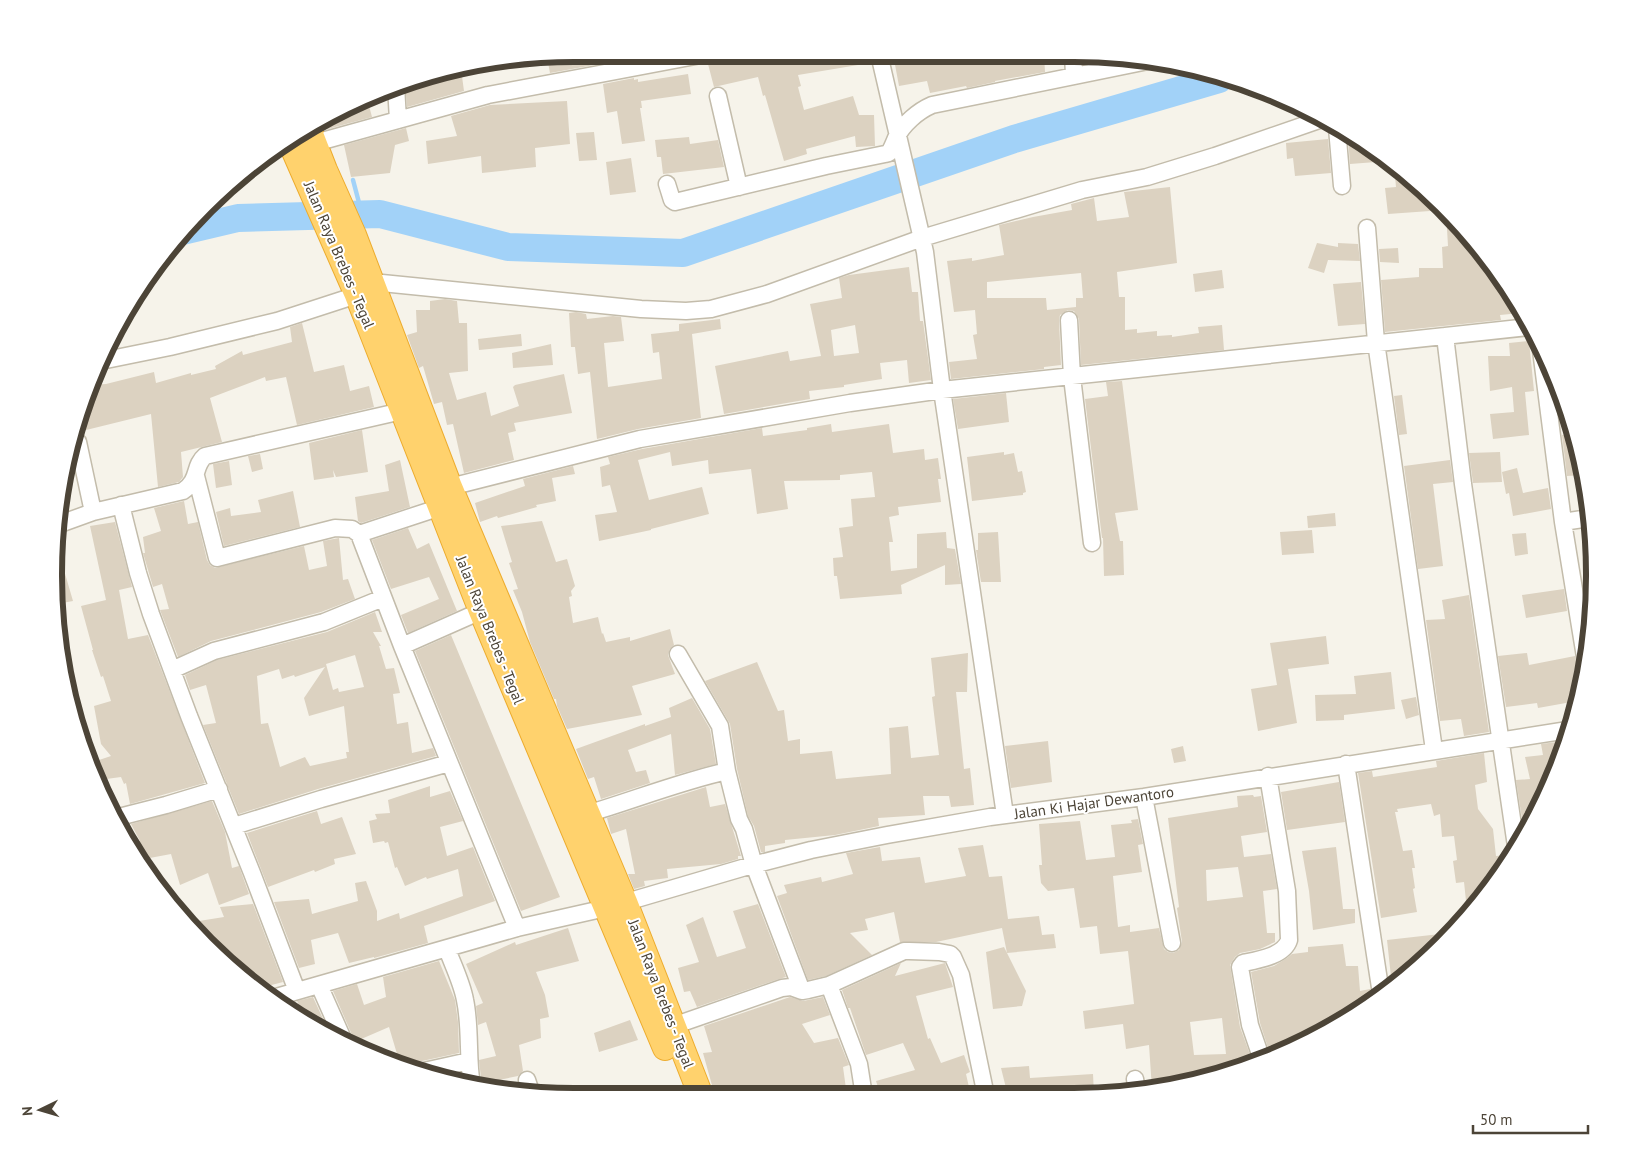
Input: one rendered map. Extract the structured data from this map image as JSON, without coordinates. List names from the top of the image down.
{
  "streets": {
    "highway": ["Jalan Raya Brebes - Tegal"],
    "street": ["Jalan Ki Hajar Dewantoro"]
  },
  "crossings": [
    ["Jalan Raya Brebes - Tegal", "Jalan Ki Hajar Dewantoro"]
  ],
  "scale_bar": "50 m",
  "north": "left"
}
